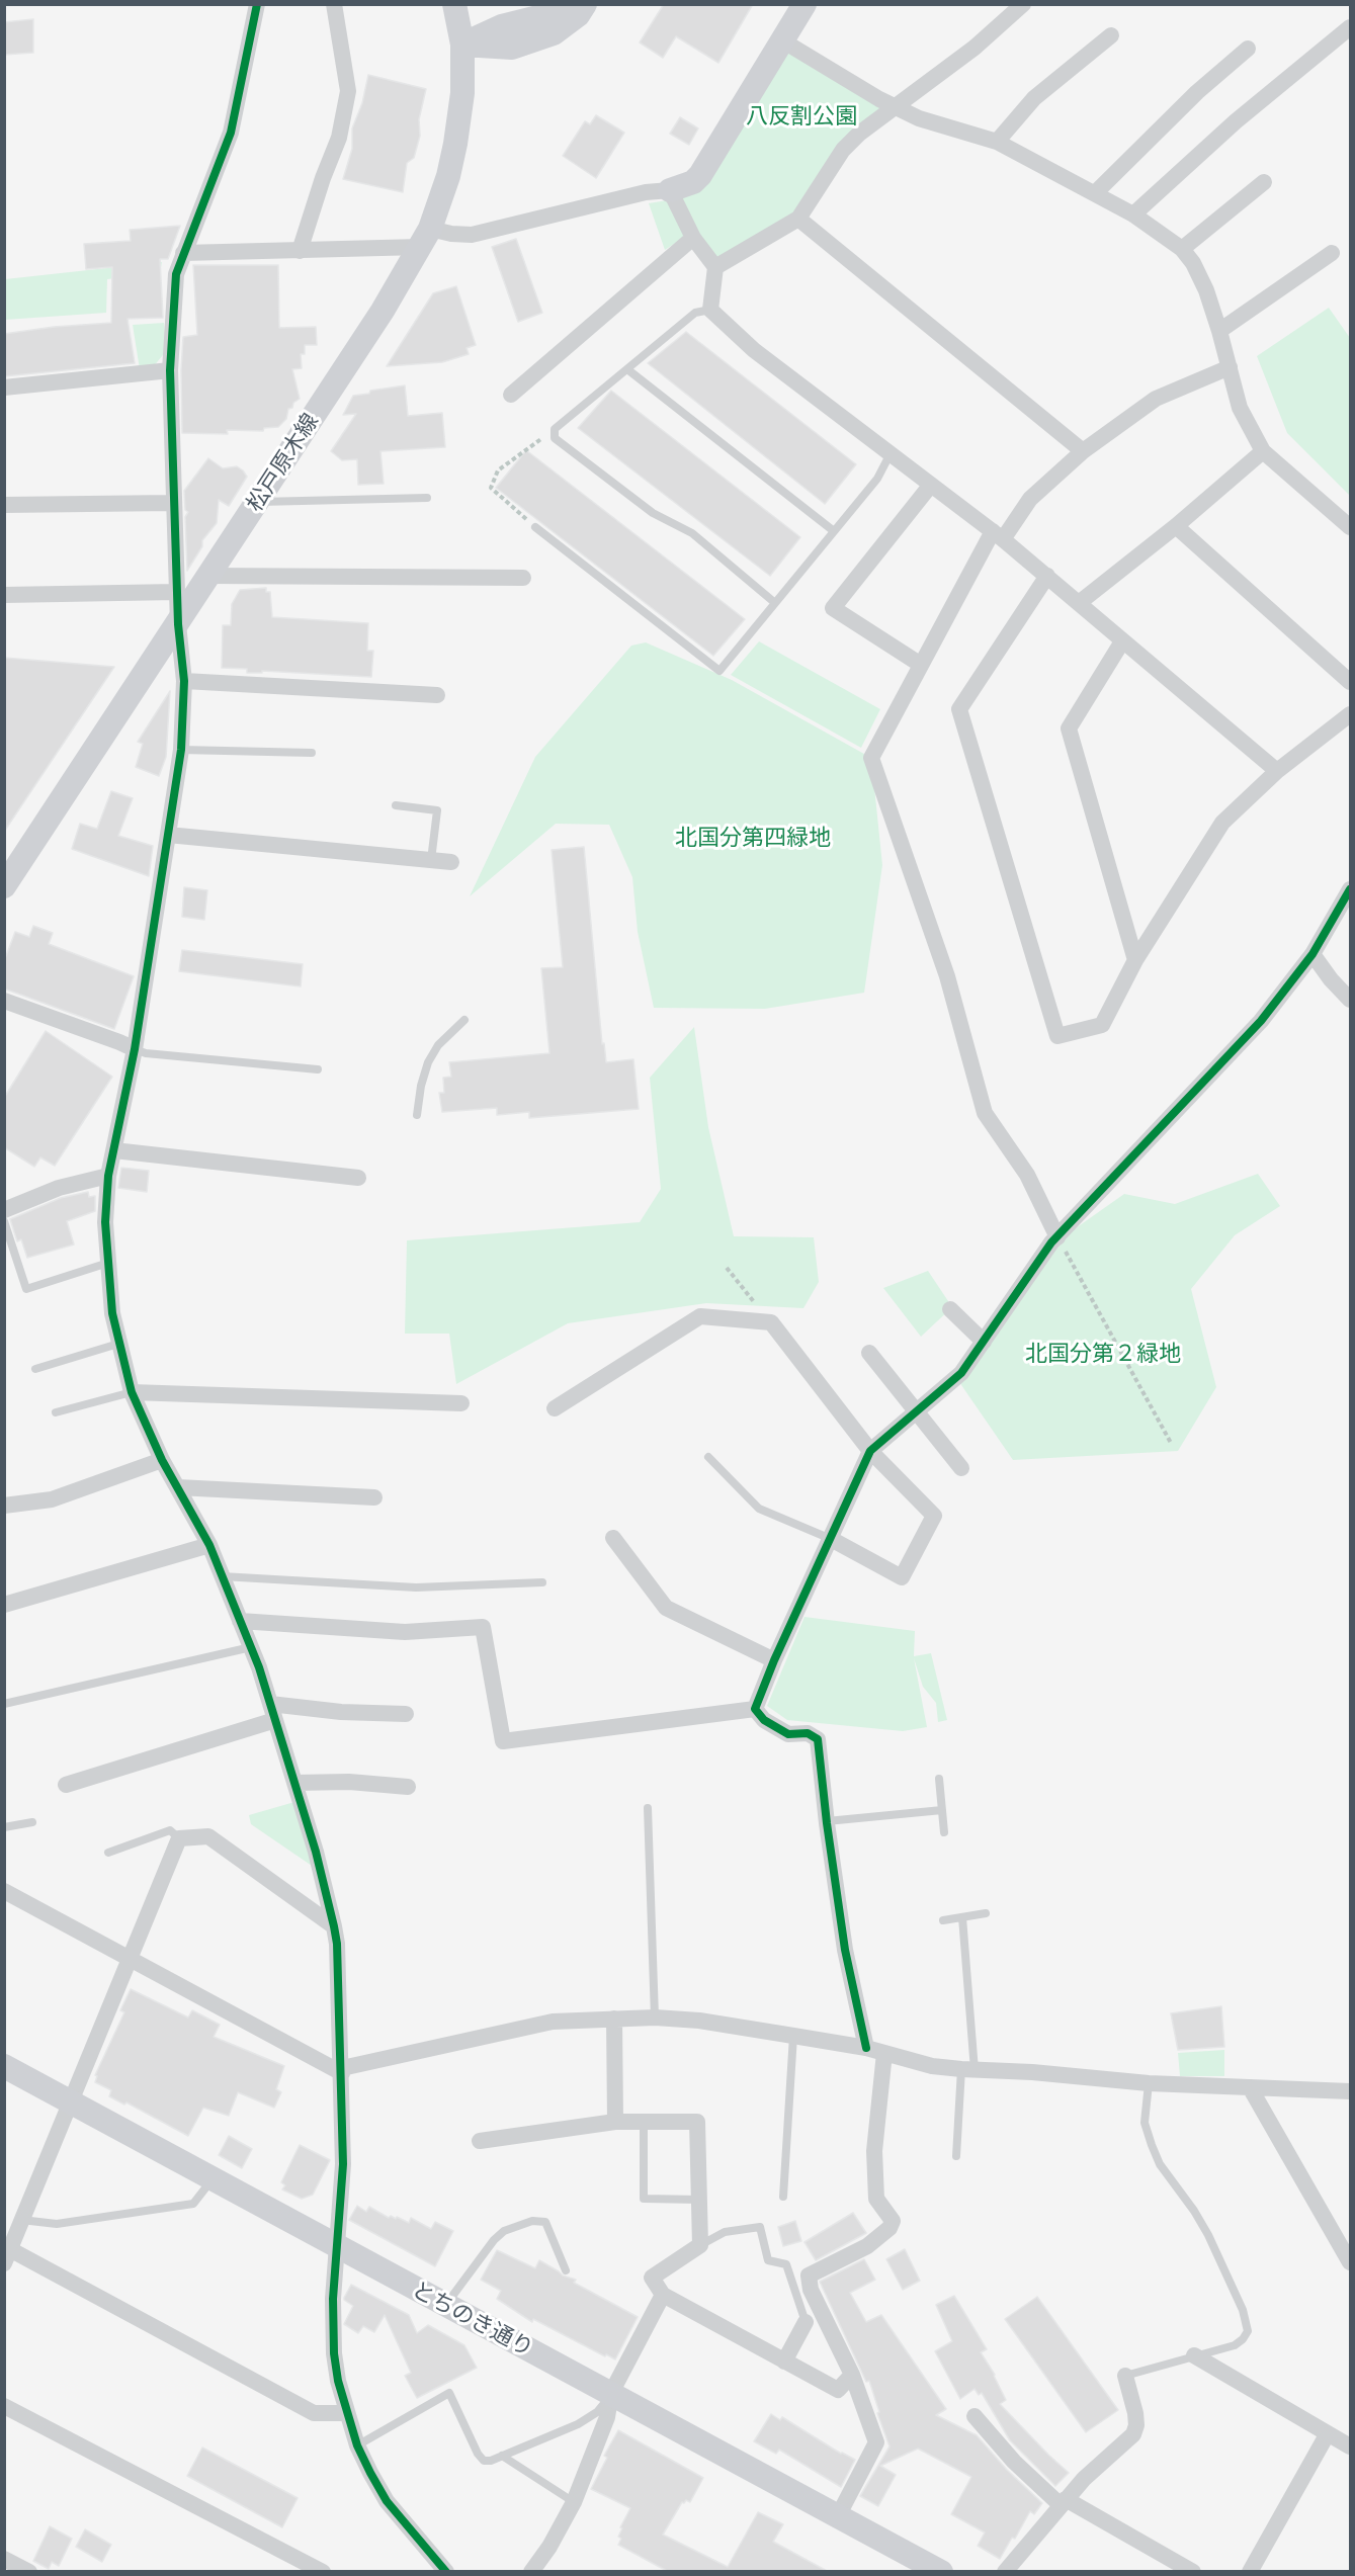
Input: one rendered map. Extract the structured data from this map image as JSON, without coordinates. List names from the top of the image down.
{
  "streets": {
    "street": ["松戸原木線", "とちのき通り"]
  },
  "parks": ["八反割公園", "北国分第四緑地", "北国分第２緑地"]
}
